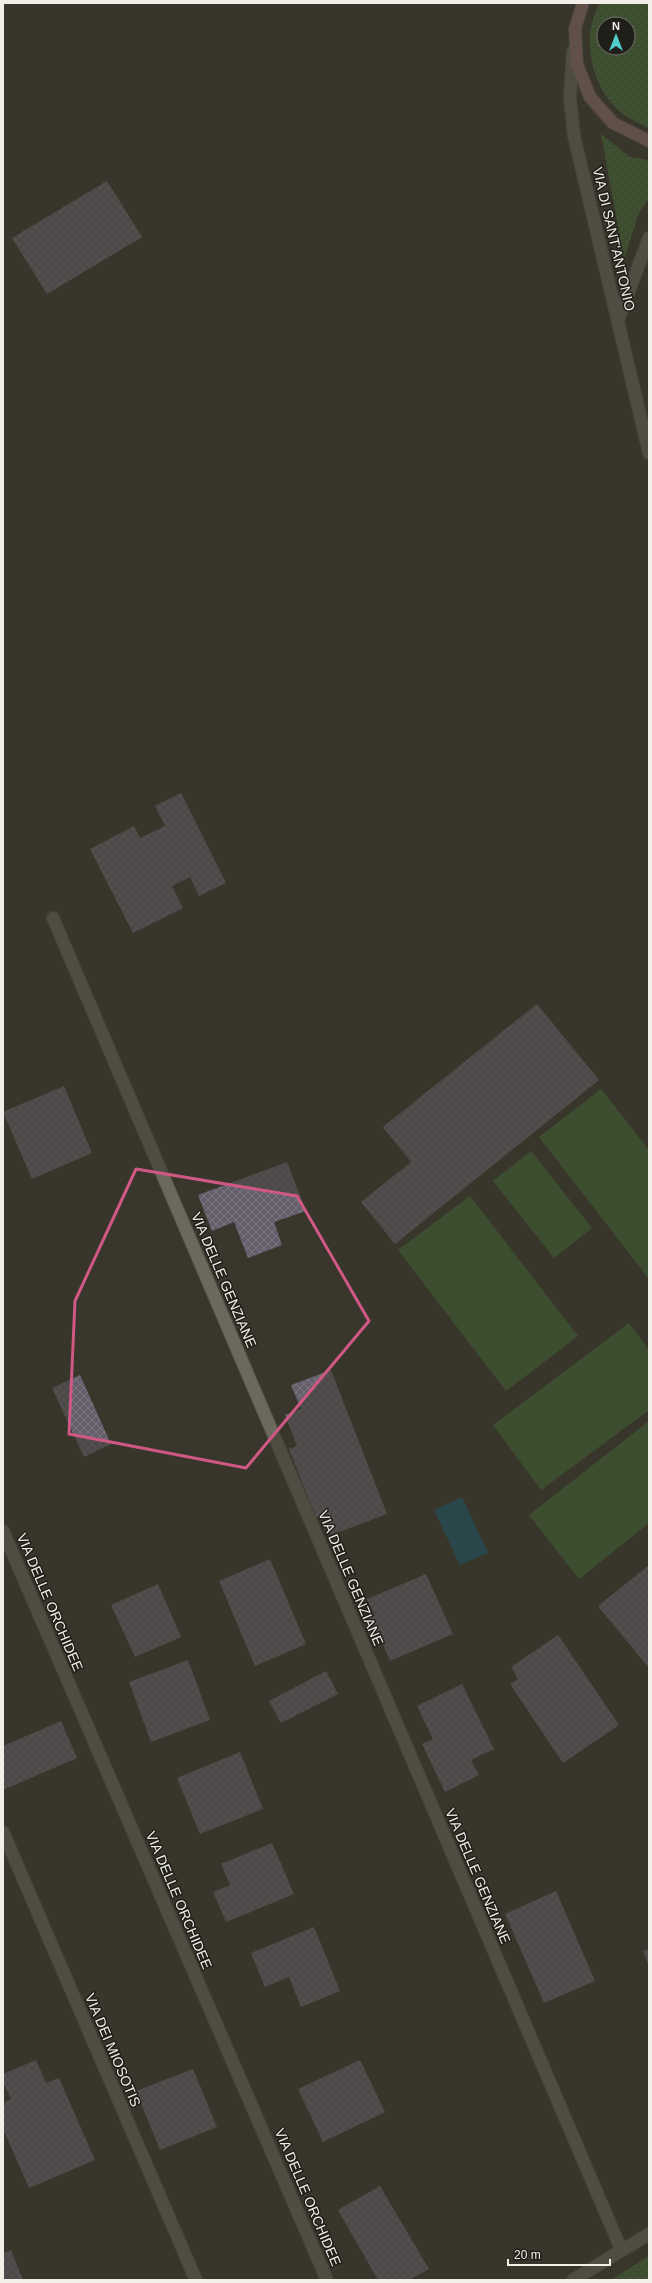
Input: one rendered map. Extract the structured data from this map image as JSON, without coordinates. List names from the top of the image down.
{
  "streets": {
    "street": [
      "VIA DI SANT'ANTONIO",
      "VIA DELLE GENZIANE",
      "VIA DELLE ORCHIDEE",
      "VIA DEI MIOSOTIS"
    ]
  },
  "scale_bar": "20 m",
  "north": "top"
}
